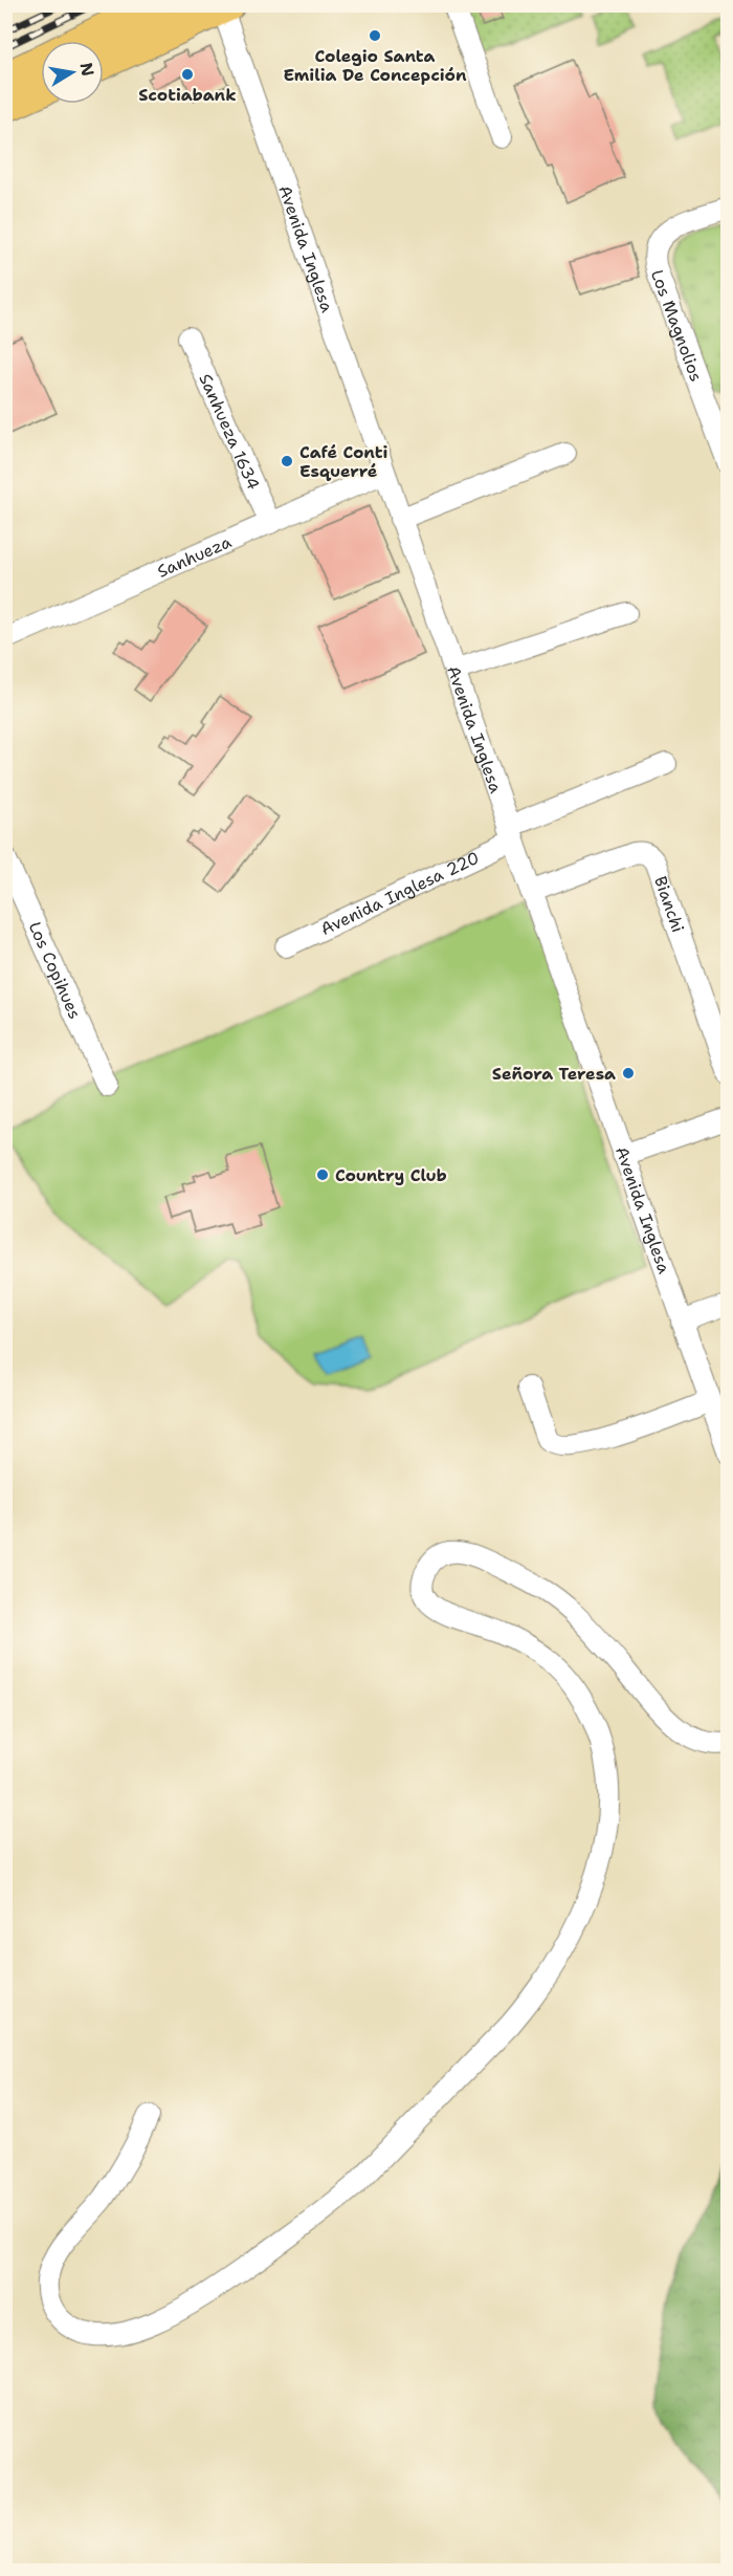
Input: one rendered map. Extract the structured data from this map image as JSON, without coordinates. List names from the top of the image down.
{
  "streets": {
    "street": [
      "Avenida Inglesa",
      "Los Magnolios",
      "Sanhueza 1634",
      "Sanhueza",
      "Avenida Inglesa 220",
      "Bianchi",
      "Los Copihues"
    ]
  },
  "crossings": [
    ["Avenida Inglesa", "Sanhueza"],
    ["Avenida Inglesa", "Avenida Inglesa 220"],
    ["Avenida Inglesa", "Bianchi"],
    ["Sanhueza 1634", "Sanhueza"]
  ],
  "places": [
    "Colegio Santa Emilia De Concepción",
    "Scotiabank",
    "Café Conti Esquerré",
    "Señora Teresa",
    "Country Club"
  ],
  "north": "right"
}
